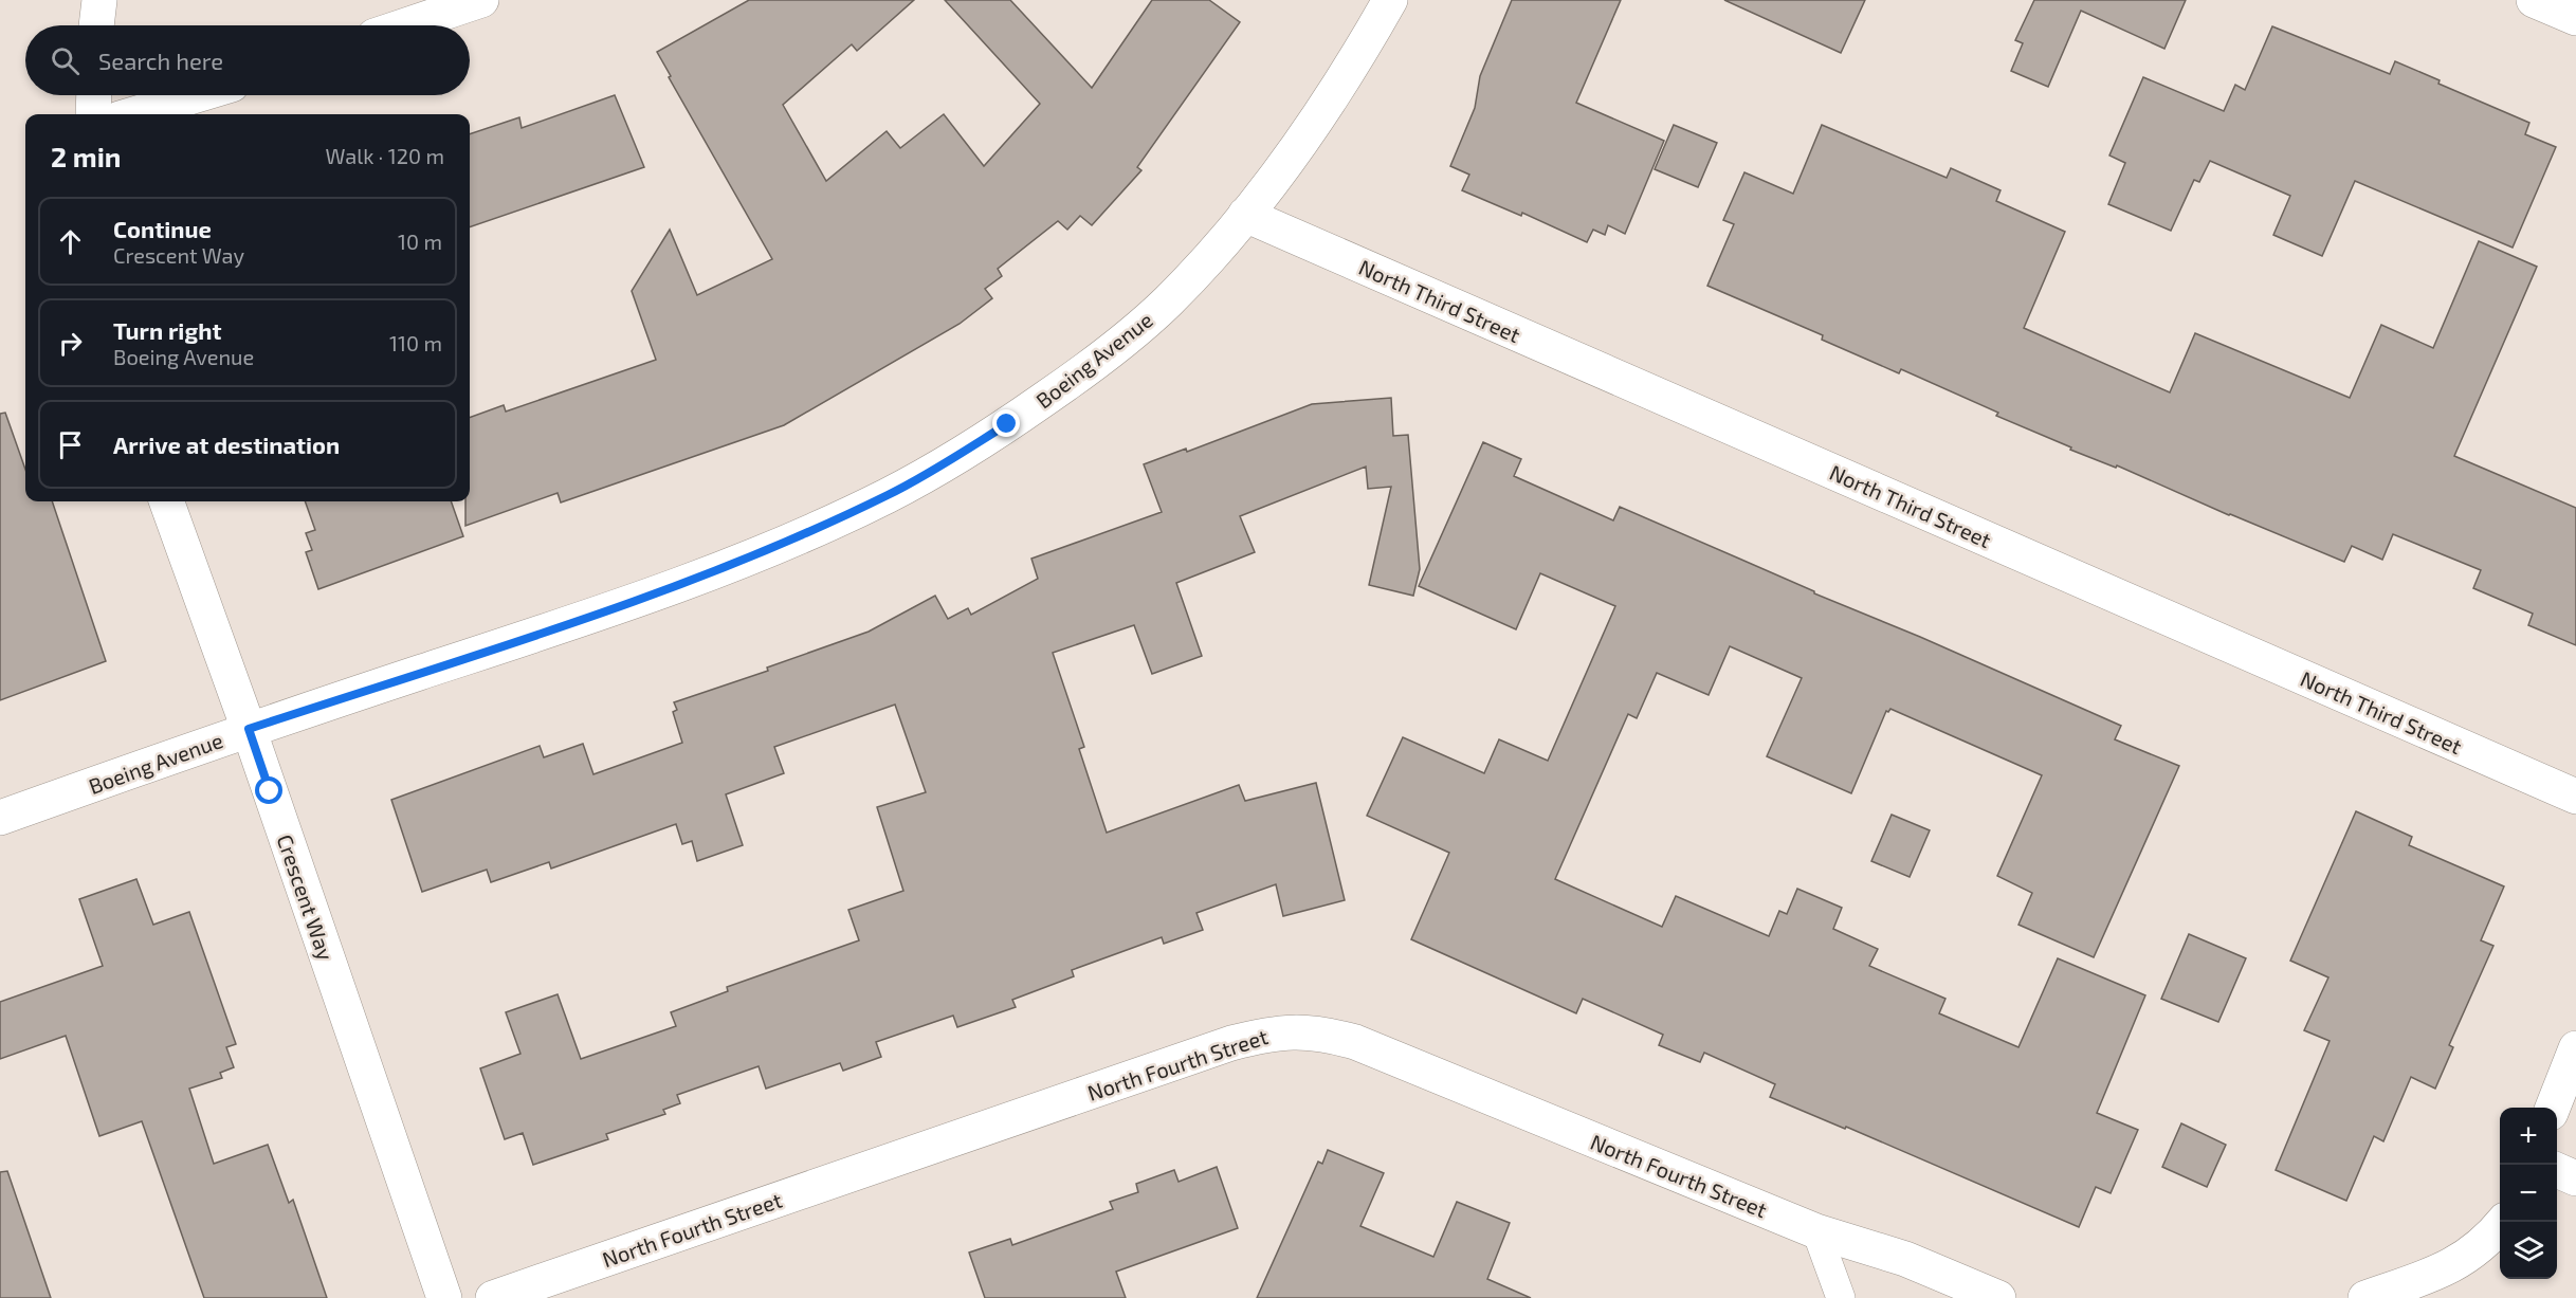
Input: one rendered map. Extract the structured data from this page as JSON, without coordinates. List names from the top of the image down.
{
  "streets": {
    "street": [
      "North Third Street",
      "Boeing Avenue",
      "Crescent Way",
      "North Fourth Street"
    ]
  },
  "crossings": [
    ["North Third Street", "Boeing Avenue"],
    ["Boeing Avenue", "Crescent Way"]
  ],
  "page": {
    "search": "Search here",
    "heading": ["2 min", "Walk · 120 m"],
    "list": [
      ["Continue", "Crescent Way", "10 m"],
      ["Turn right", "Boeing Avenue", "110 m"],
      "Arrive at destination"
    ],
    "map_buttons": ["+", "−"]
  }
}
